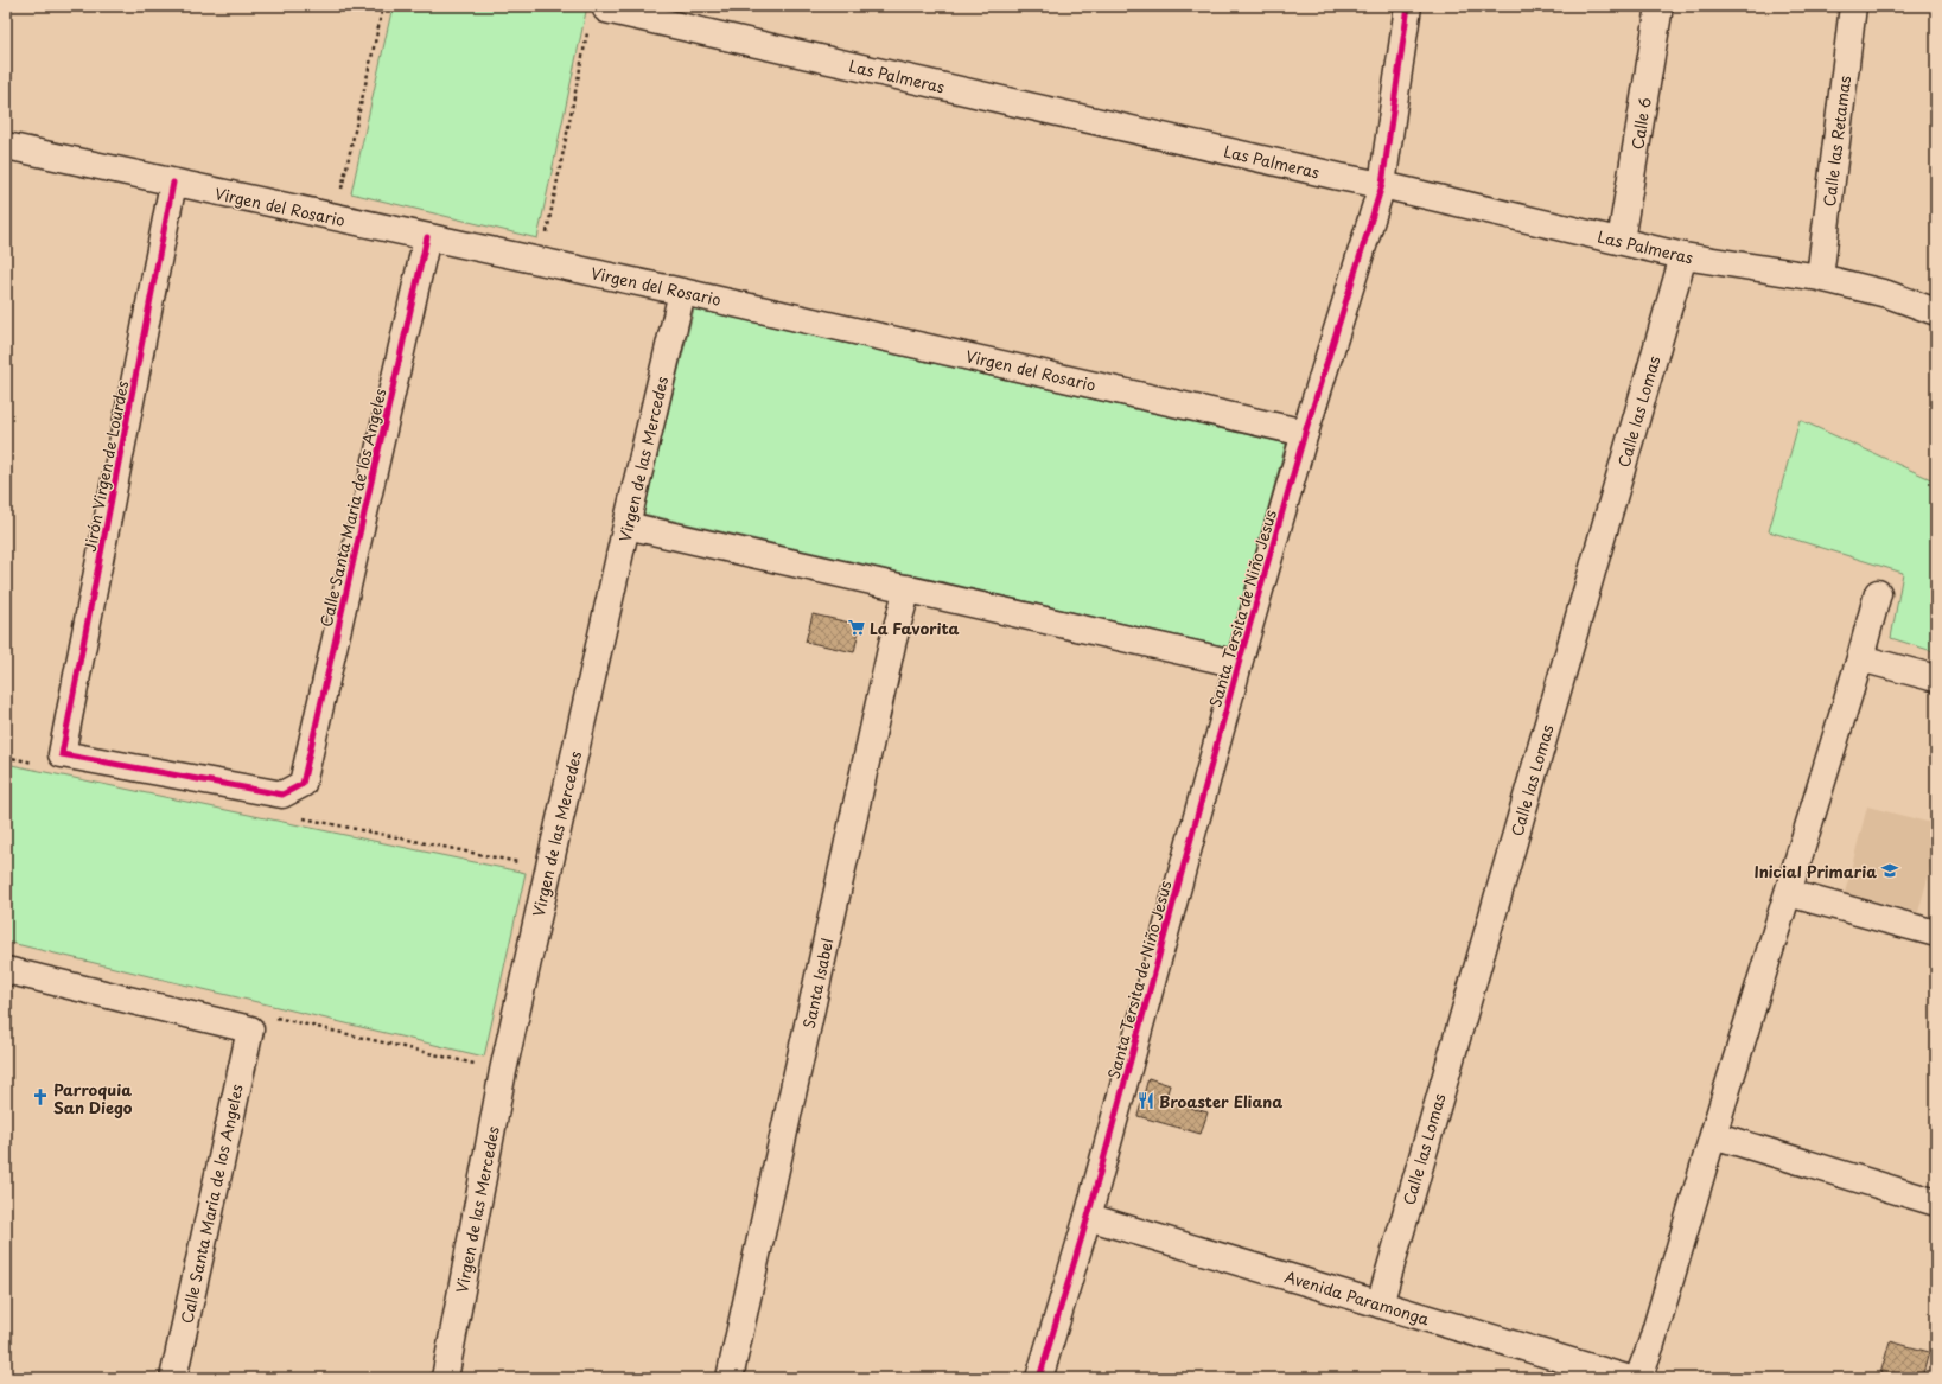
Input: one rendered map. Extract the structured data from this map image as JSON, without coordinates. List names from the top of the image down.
{
  "streets": {
    "street": [
      "Las Palmeras",
      "Calle 6",
      "Calle las Retamas",
      "Virgen del Rosario",
      "Calle las Lomas",
      "Virgen de las Mercedes",
      "Jirón Virgen de Lourdes",
      "Calle Santa Maria de los Angeles",
      "Santa Tersita de Niño Jesus",
      "Santa Isabel",
      "Avenida Paramonga"
    ]
  },
  "crossings": [
    ["Las Palmeras", "Calle 6"],
    ["Las Palmeras", "Calle las Retamas"],
    ["Las Palmeras", "Calle las Lomas"],
    ["Las Palmeras", "Santa Tersita de Niño Jesus"],
    ["Virgen del Rosario", "Virgen de las Mercedes"],
    ["Virgen del Rosario", "Jirón Virgen de Lourdes"],
    ["Virgen del Rosario", "Calle Santa Maria de los Angeles"],
    ["Virgen del Rosario", "Santa Tersita de Niño Jesus"],
    ["Calle las Lomas", "Avenida Paramonga"],
    ["Jirón Virgen de Lourdes", "Calle Santa Maria de los Angeles"],
    ["Santa Tersita de Niño Jesus", "Avenida Paramonga"]
  ],
  "places": {
    "supermarket": ["La Favorita"],
    "school or university": ["Inicial Primaria"],
    "church": ["Parroquia San Diego"],
    "restaurant": ["Broaster Eliana"]
  }
}
